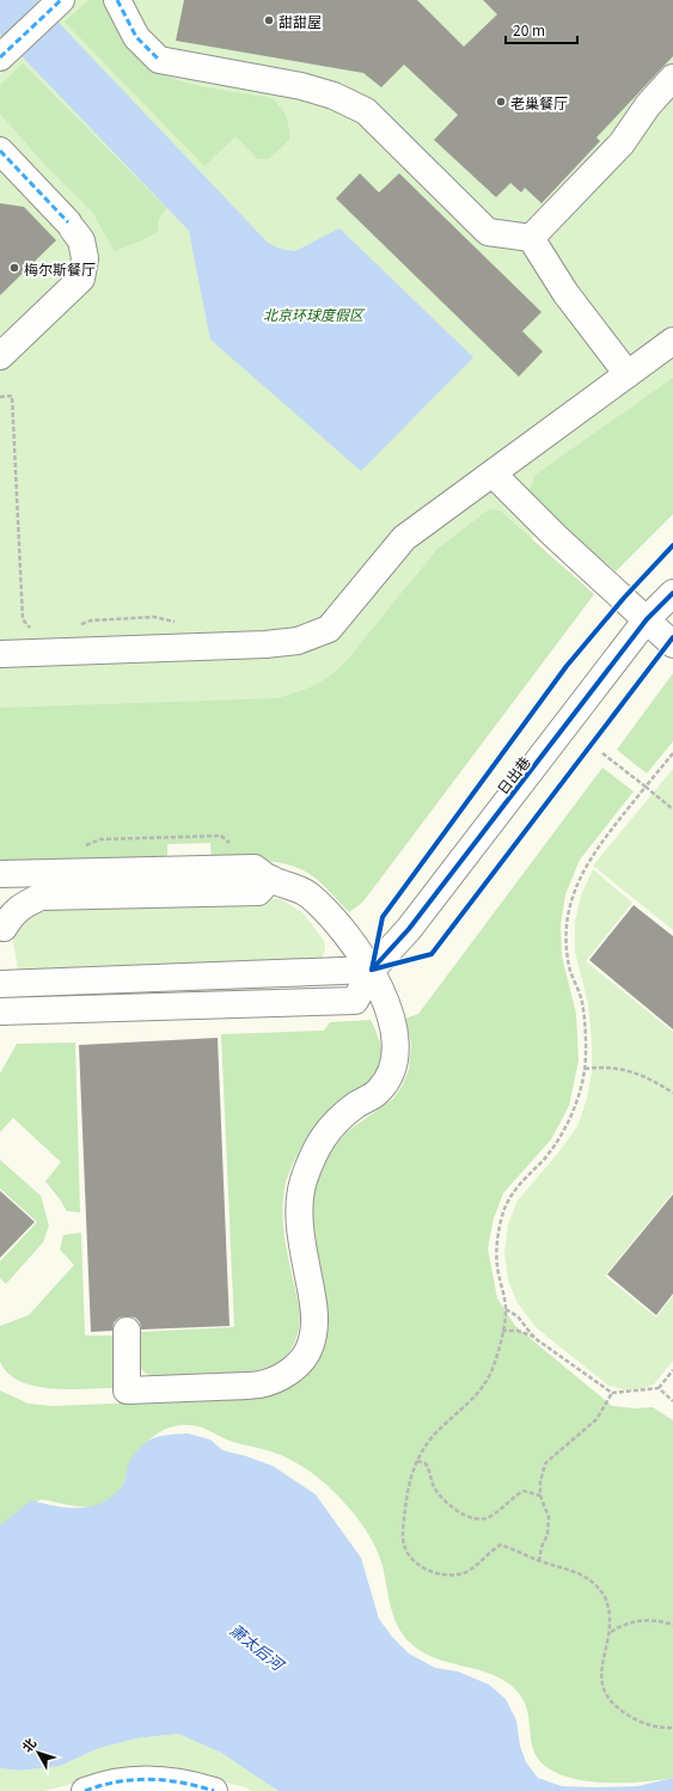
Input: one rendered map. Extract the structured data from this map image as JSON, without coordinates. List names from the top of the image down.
{
  "streets": {
    "street": ["日出巷"]
  },
  "water": ["萧太后河"],
  "parks": ["北京环球度假区"],
  "places": ["甜甜屋", "老巢餐厅", "梅尔斯餐厅"],
  "scale_bar": "20 m",
  "north": "top left"
}
